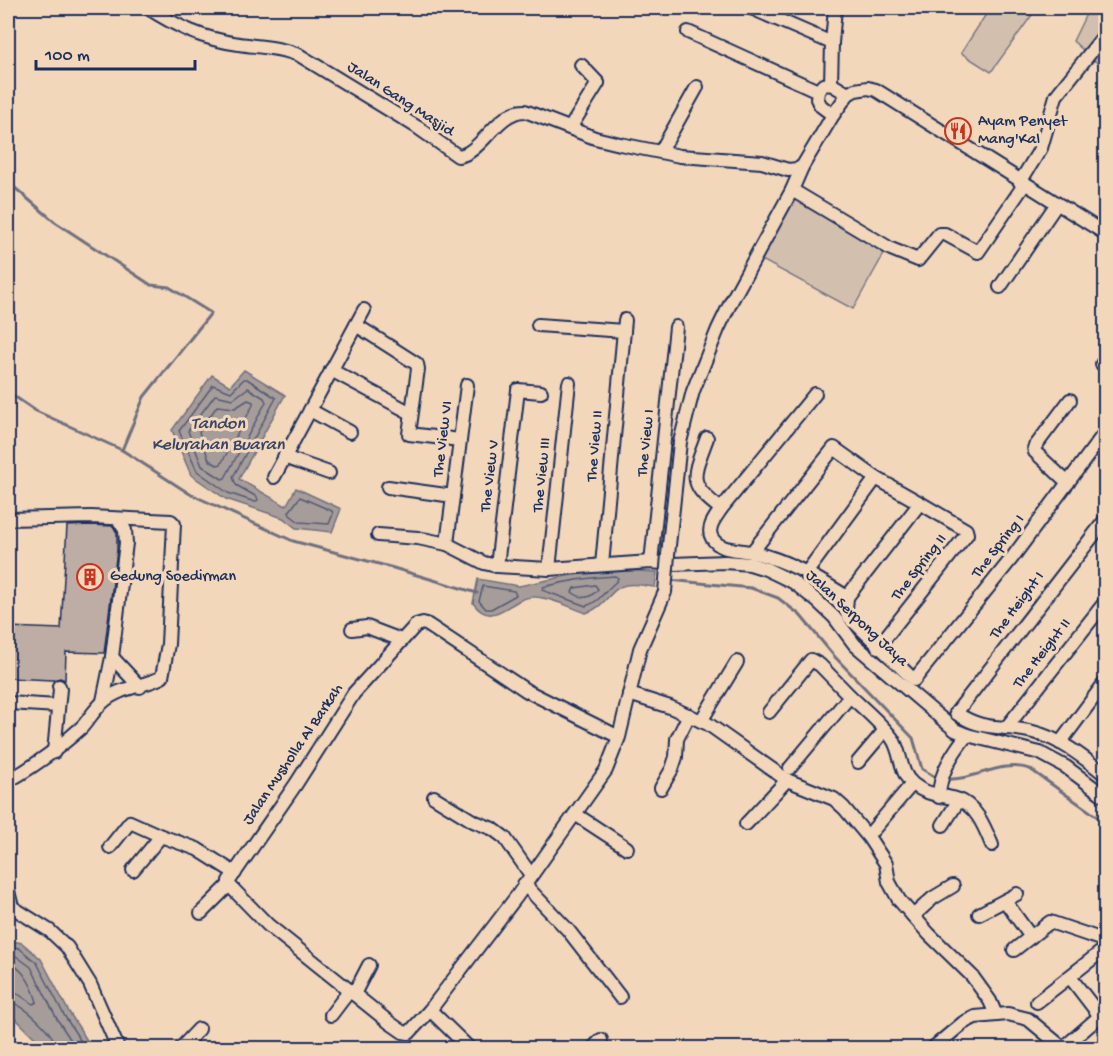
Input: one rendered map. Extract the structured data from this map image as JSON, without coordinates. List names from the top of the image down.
{
  "streets": {
    "street": [
      "Jalan Gang Masjid",
      "The View VI",
      "The View I",
      "The View II",
      "The View III",
      "The View V",
      "The Spring I",
      "The Spring II",
      "The Height I",
      "Jalan Serpong Jaya",
      "The Height II",
      "Jalan Musholla Al Barkah"
    ]
  },
  "crossings": [
    ["The View VI", "Jalan Serpong Jaya"],
    ["The View I", "Jalan Serpong Jaya"],
    ["The View II", "Jalan Serpong Jaya"],
    ["The View III", "Jalan Serpong Jaya"],
    ["The View V", "Jalan Serpong Jaya"],
    ["The Spring I", "The Spring II"],
    ["The Height I", "The Height II"]
  ],
  "water": ["Tandon Kelurahan Buaran"],
  "places": {
    "restaurant": ["Ayam Penyet Mang'Kal"],
    "building": ["Gedung Soedirman"]
  },
  "scale_bar": "100 m"
}
